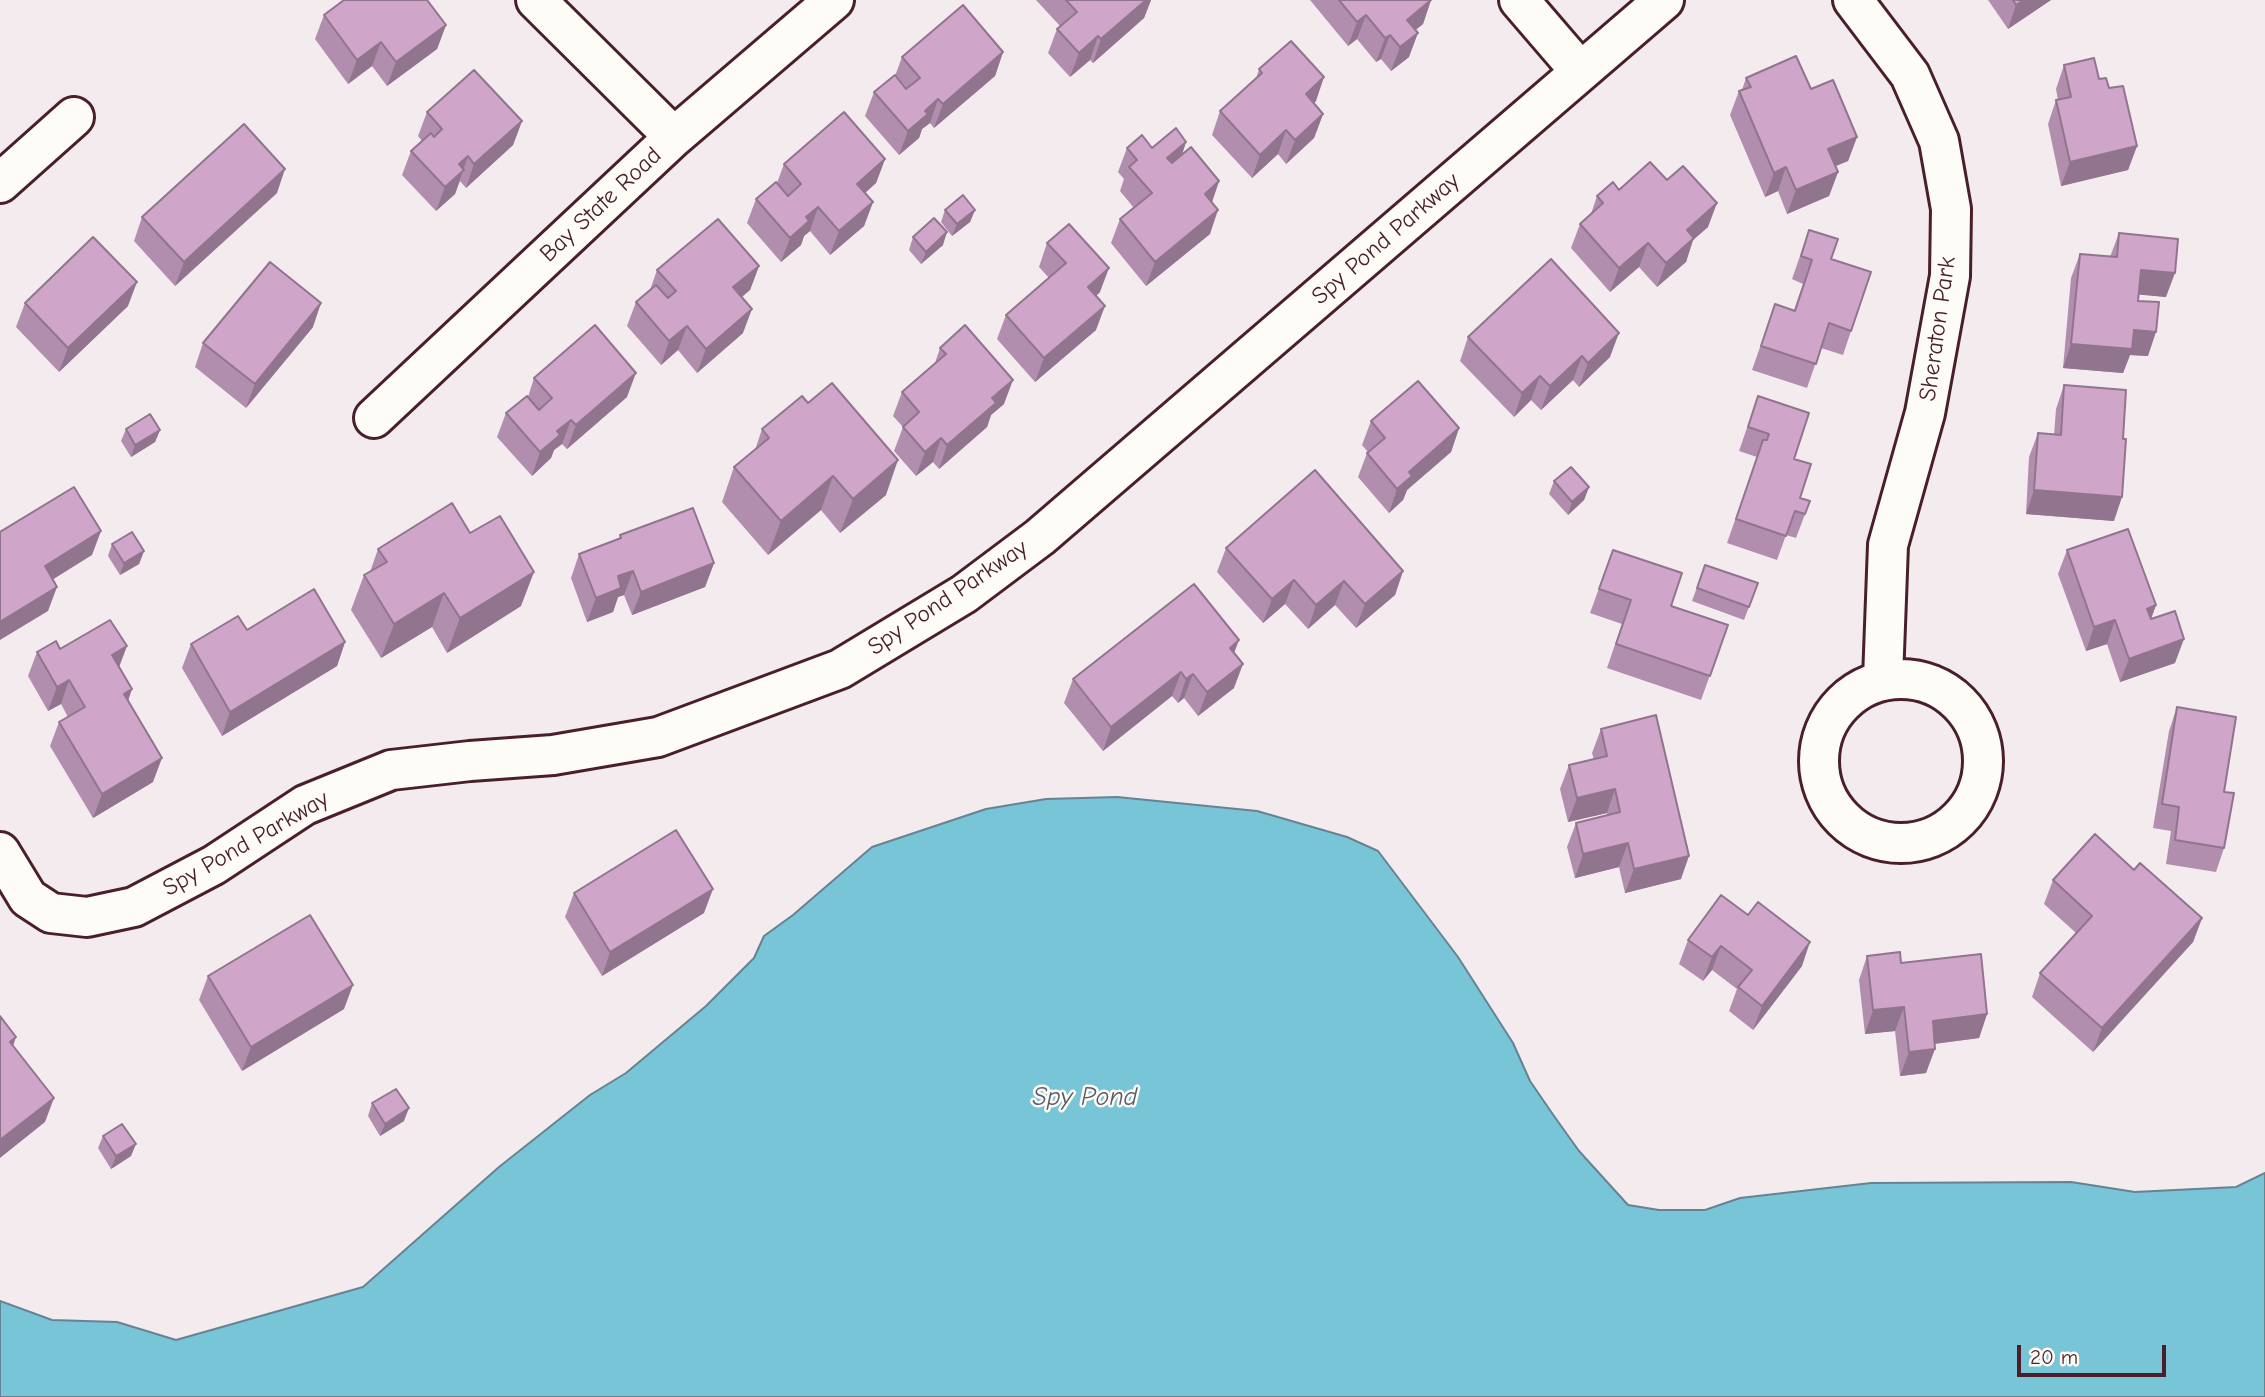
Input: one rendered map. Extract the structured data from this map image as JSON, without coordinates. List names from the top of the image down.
{
  "streets": {
    "street": ["Bay State Road", "Spy Pond Parkway", "Sheraton Park"]
  },
  "water": ["Spy Pond"],
  "scale_bar": "20 m"
}
